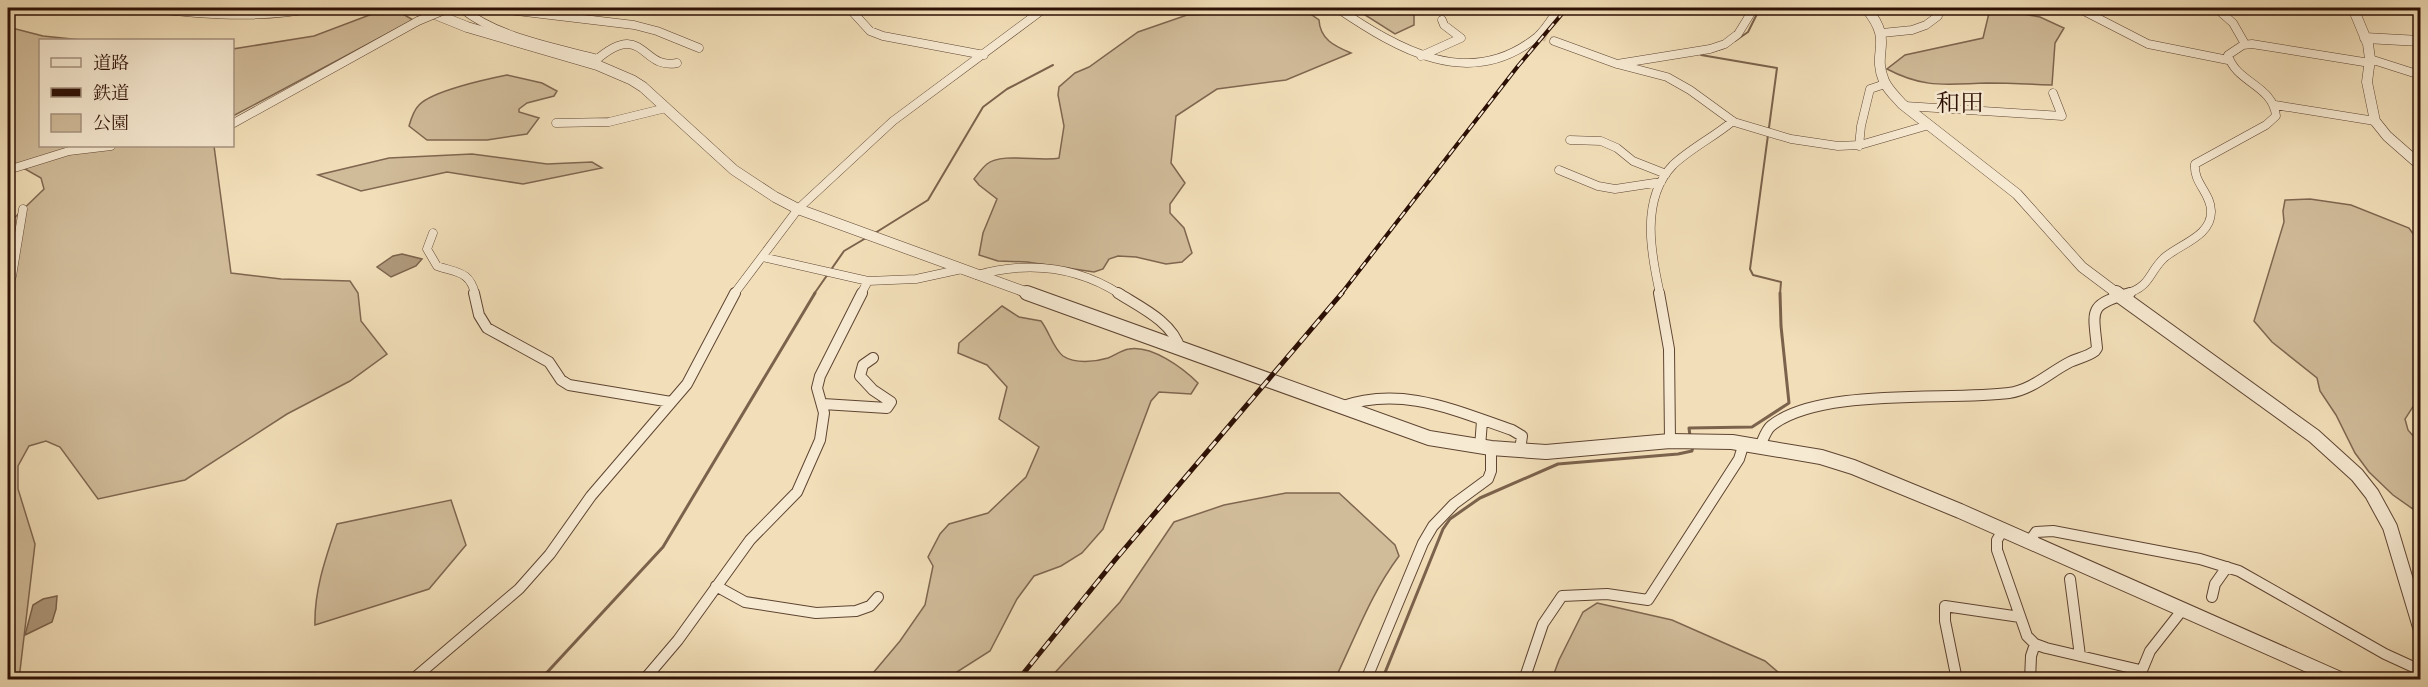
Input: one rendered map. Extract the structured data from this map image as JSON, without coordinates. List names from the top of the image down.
{
  "districts": ["和田"],
  "legend": ["道路", "鉄道", "公園"]
}
